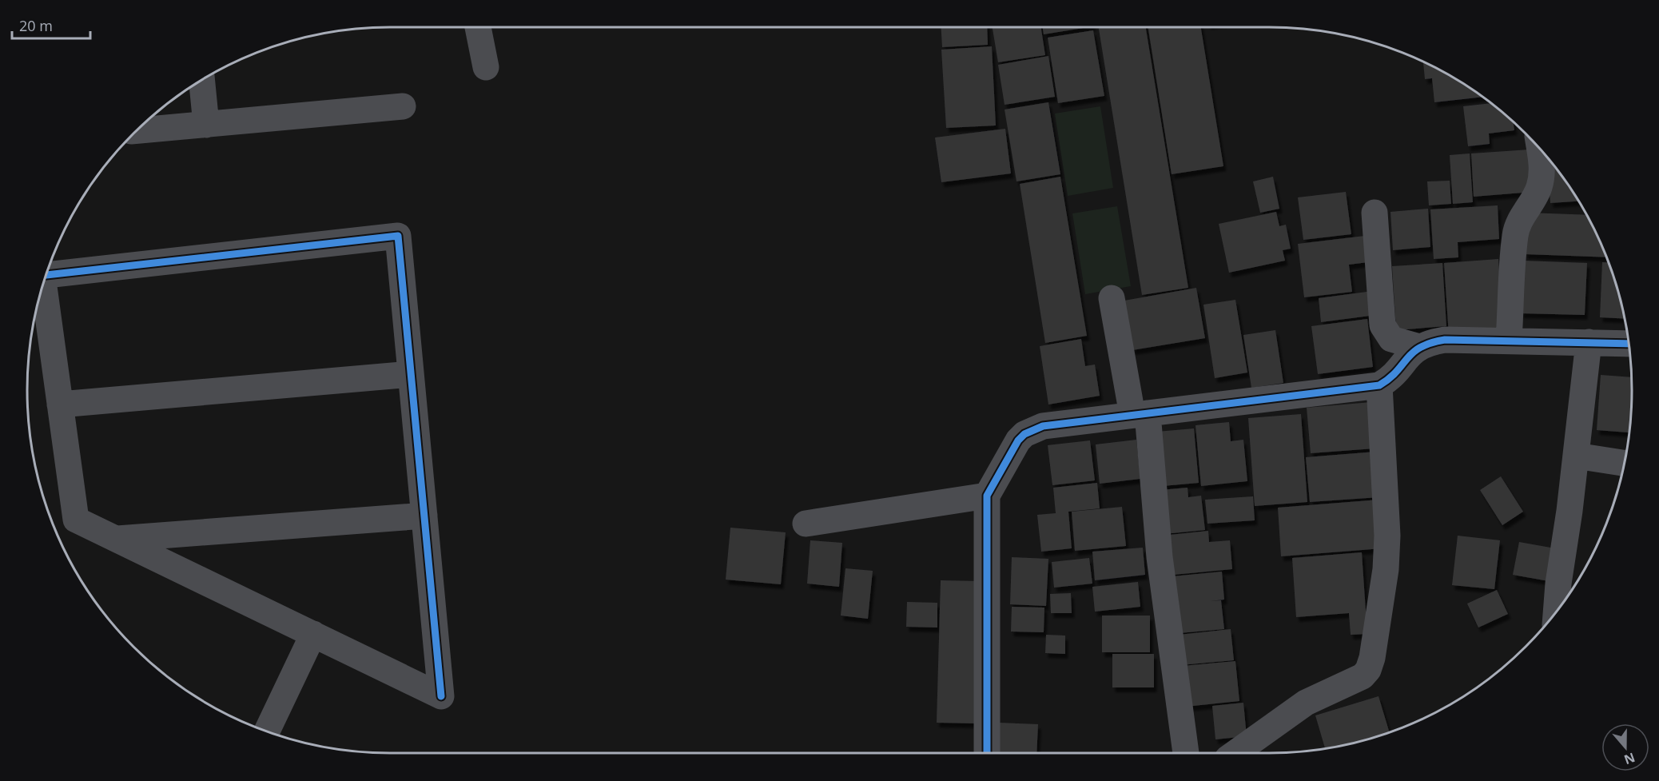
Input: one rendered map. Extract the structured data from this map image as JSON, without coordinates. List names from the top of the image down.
{
  "scale_bar": "20 m",
  "north": "bottom"
}
